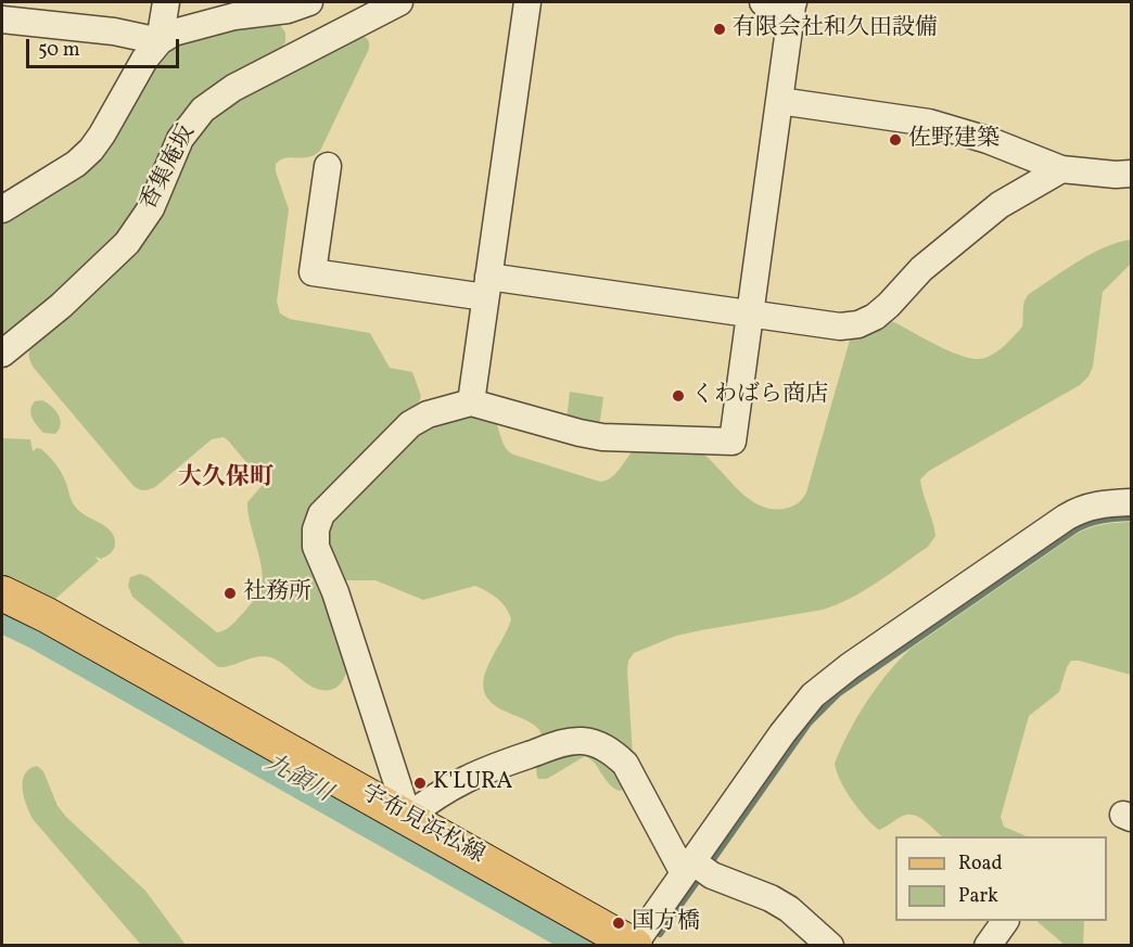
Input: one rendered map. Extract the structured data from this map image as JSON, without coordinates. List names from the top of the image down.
{
  "streets": {
    "main road": ["宇布見浜松線"],
    "street": ["香集庵坂"]
  },
  "districts": ["大久保町"],
  "water": ["九領川"],
  "places": [
    "有限会社和久田設備",
    "佐野建築",
    "くわばら商店",
    "社務所",
    "K'LURA",
    "国方橋"
  ],
  "legend": ["Road", "Park"],
  "scale_bar": "50 m"
}
